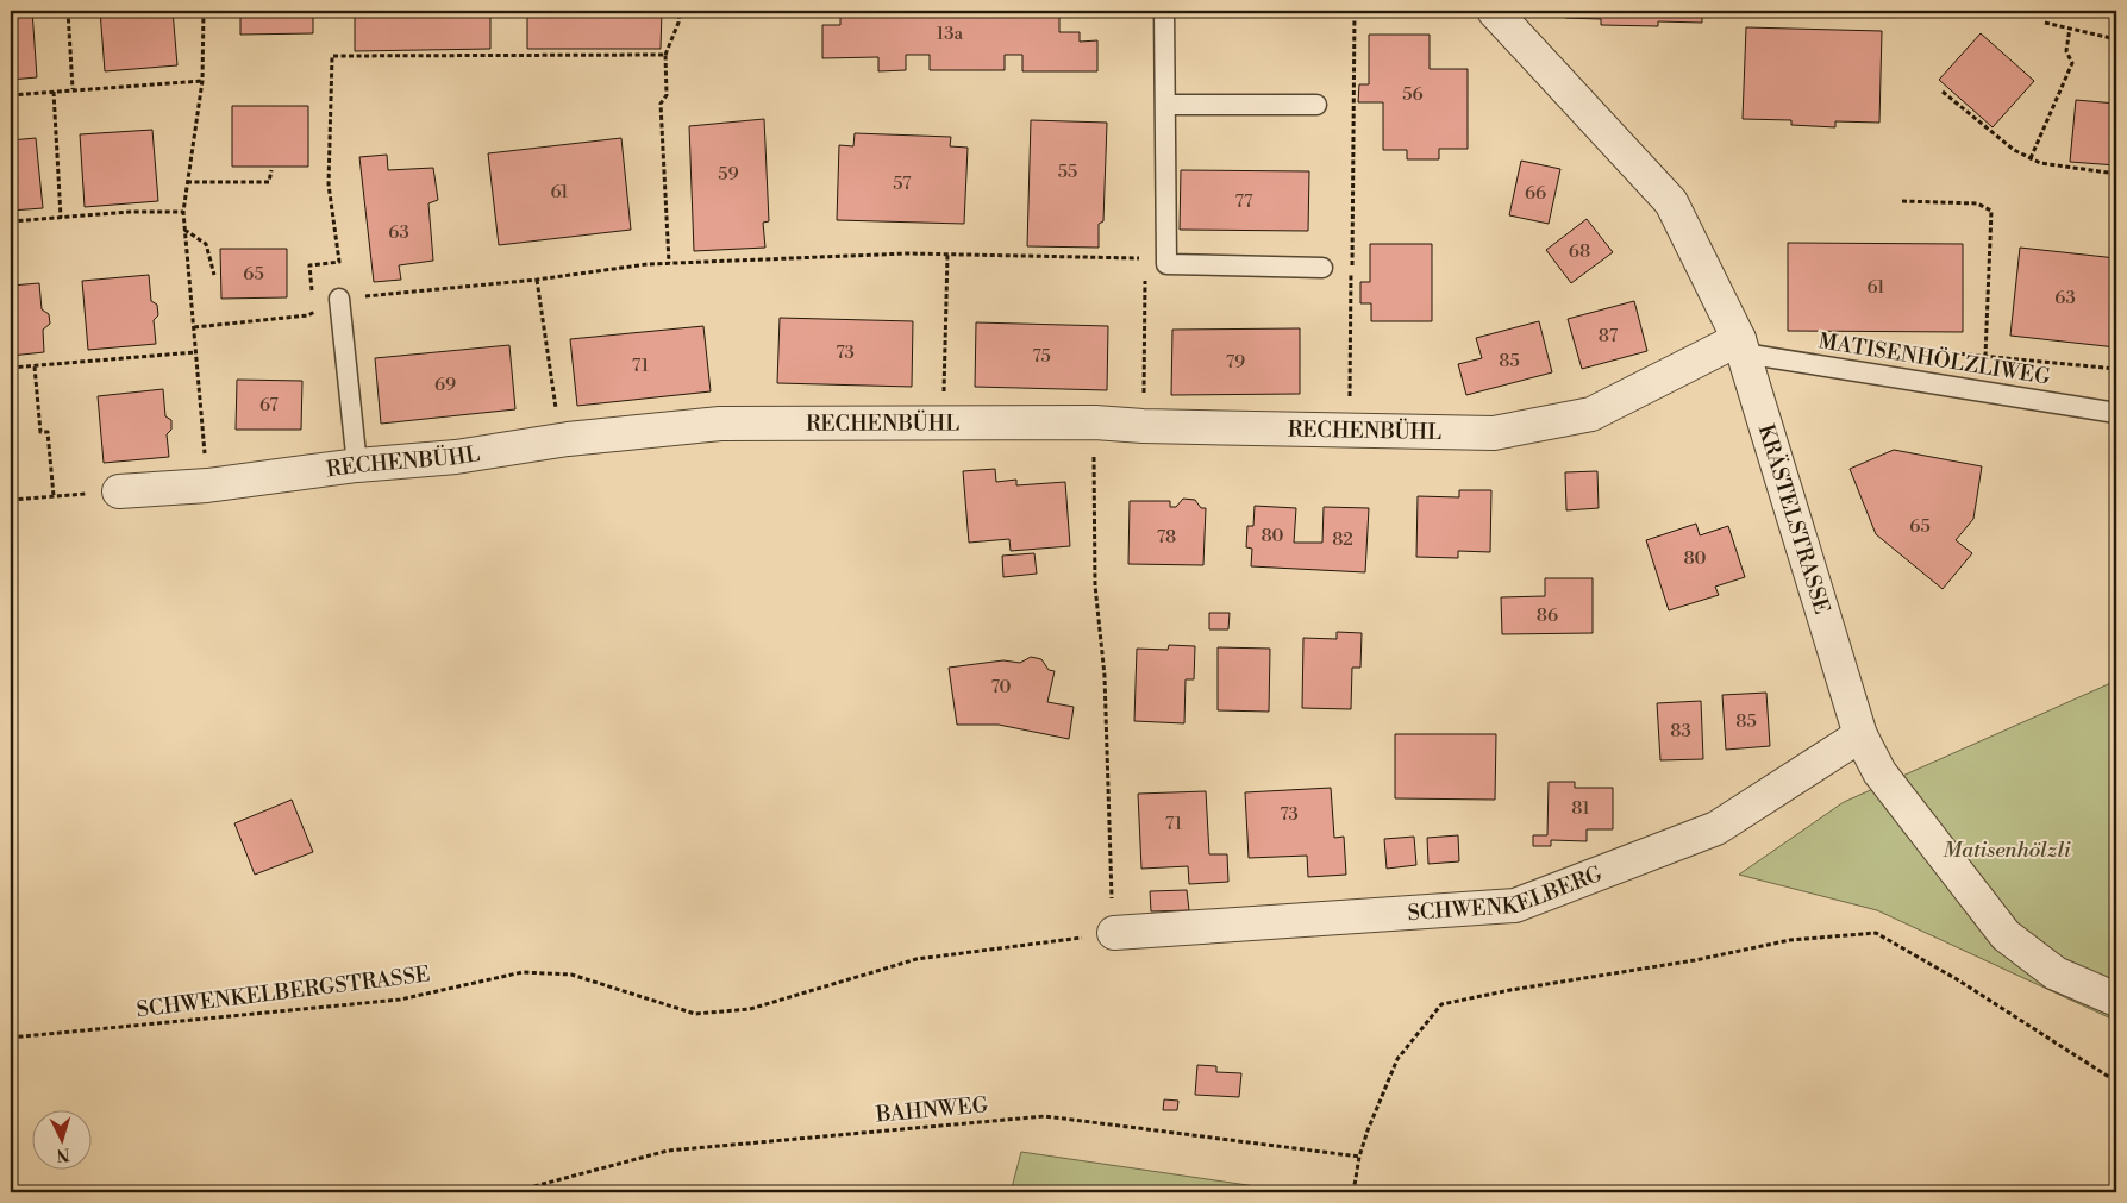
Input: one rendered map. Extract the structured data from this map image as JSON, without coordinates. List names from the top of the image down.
{
  "streets": {
    "street": ["RECHENBÜHL", "KRÄSTELSTRASSE", "SCHWENKELBERG"],
    "lane": ["MATISENHÖLZLIWEG"],
    "path": ["SCHWENKELBERGSTRASSE", "BAHNWEG"]
  },
  "crossings": [
    ["MATISENHÖLZLIWEG", "RECHENBÜHL"],
    ["MATISENHÖLZLIWEG", "KRÄSTELSTRASSE"],
    ["RECHENBÜHL", "KRÄSTELSTRASSE"],
    ["KRÄSTELSTRASSE", "SCHWENKELBERG"],
    ["SCHWENKELBERG", "SCHWENKELBERGSTRASSE"]
  ],
  "parks": ["Matisenhölzli"],
  "house_numbers": [
    "13a",
    "56",
    "55",
    "59",
    "57",
    "61",
    "66",
    "77",
    "63",
    "68",
    "65",
    "61",
    "63",
    "87",
    "73",
    "75",
    "85",
    "79",
    "71",
    "69",
    "67",
    "65",
    "80",
    "78",
    "82",
    "80",
    "86",
    "70",
    "85",
    "83",
    "81",
    "73",
    "71"
  ],
  "north": "bottom"
}
